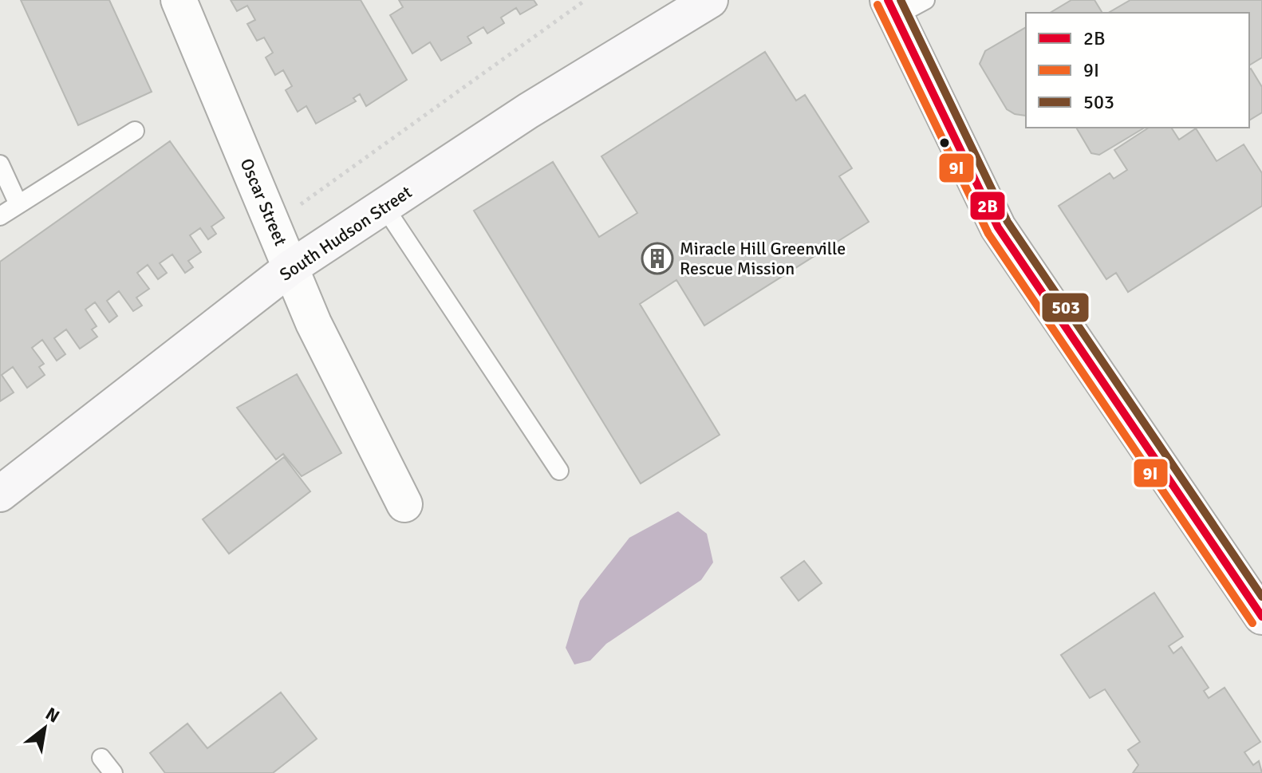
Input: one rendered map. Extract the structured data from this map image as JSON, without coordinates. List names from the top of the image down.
{
  "streets": {
    "street": ["Oscar Street", "South Hudson Street"]
  },
  "crossings": [
    ["Oscar Street", "South Hudson Street"]
  ],
  "places": {
    "building": ["Miracle Hill Greenville Rescue Mission"]
  },
  "lines": ["transit line 2B", "transit line 503", "transit line 9I"],
  "legend": ["2B", "9I", "503"],
  "north": "top right"
}
